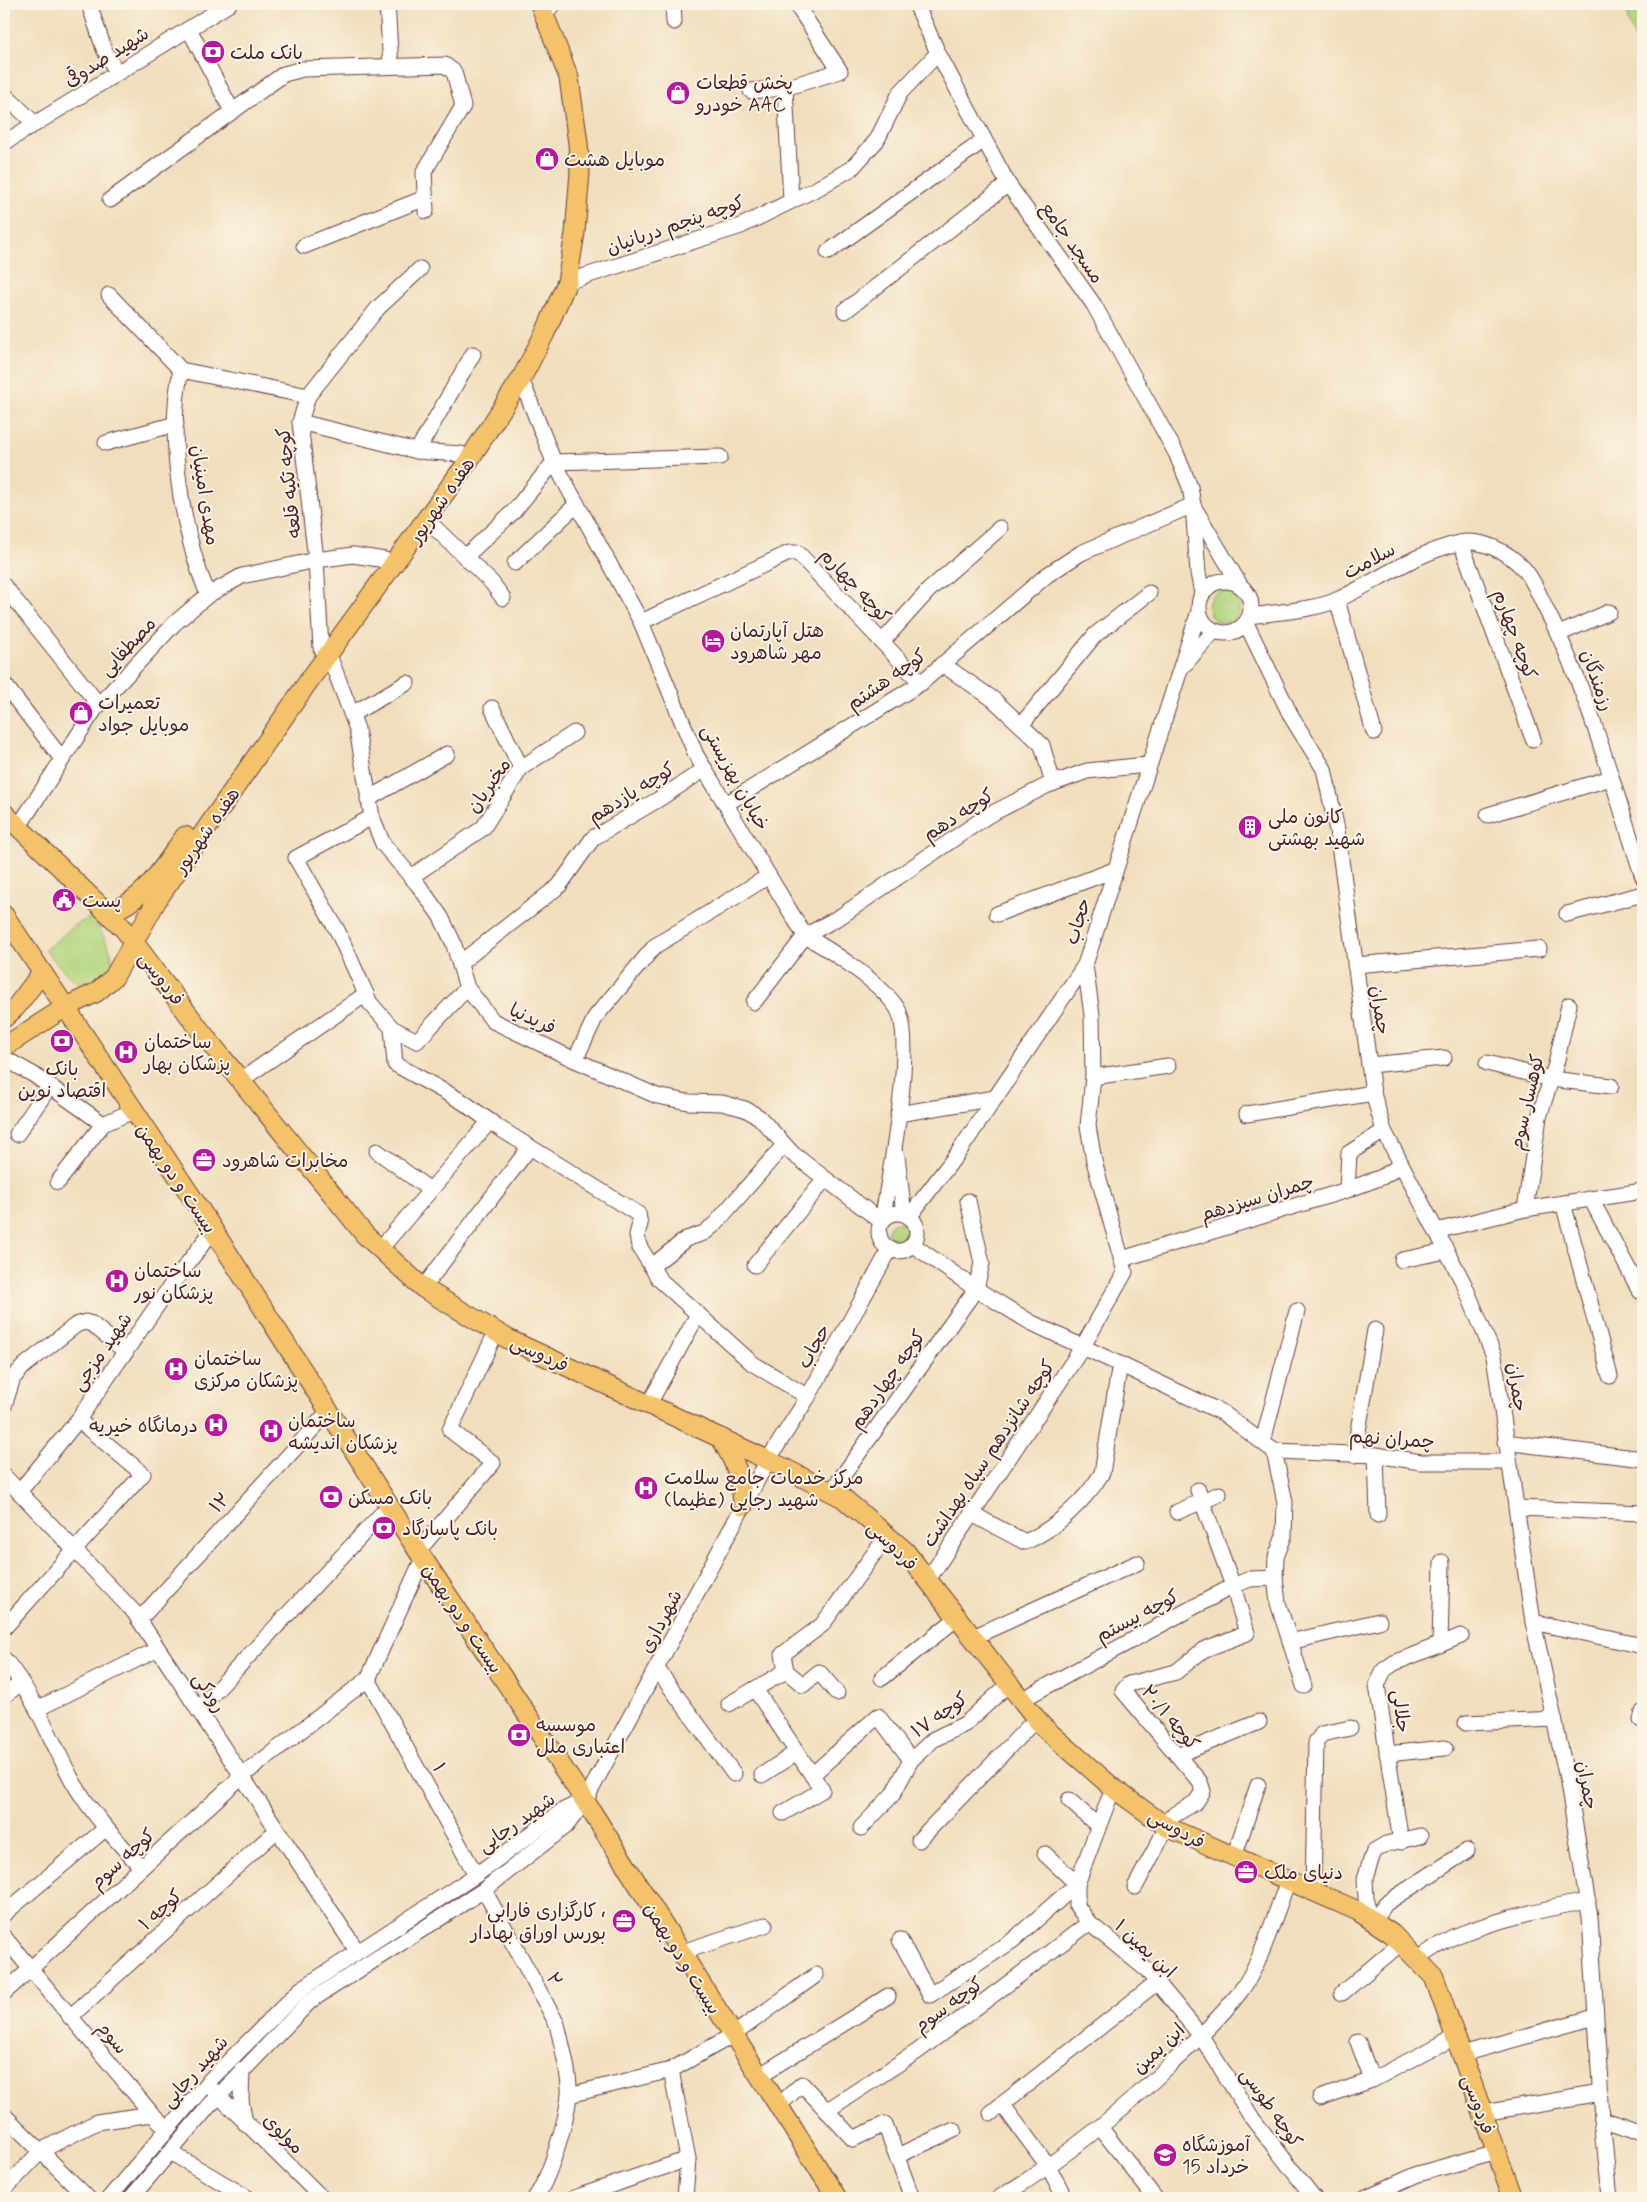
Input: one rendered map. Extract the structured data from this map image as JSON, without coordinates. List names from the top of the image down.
{
  "streets": {
    "main road": ["هفده شهریور", "فردوسی", "بیست و دو بهمن"],
    "street": [
      "شهید صدوقی",
      "کوچه پنجم دربانیان",
      "مسجد جامع",
      "کوچه تکیه قلعه",
      "مهدی امینیان",
      "سلامت",
      "کوچه چهارم",
      "مصطفایی",
      "کوچه هشتم",
      "رزمندگان",
      "خیابان بهزیستی",
      "مخبریان",
      "کوچه یازدهم",
      "کوچه دهم",
      "حجاب",
      "چمران",
      "فریدنیا",
      "کوهسار سوم",
      "چمران سیزدهم",
      "شهید مزجی",
      "کوچه چهاردهم",
      "چمران نهم",
      "کوچه شانزدهم سپاه بهداشت",
      "۱۲",
      "کوچه بیستم",
      "شهرداری",
      "رودکی",
      "جلالی",
      "۱۷ کوچه",
      "کوچه ۲۰/۱",
      "۱",
      "شهید رجایی",
      "کوچه سوم",
      "۱ کوچه",
      "ابن یمین ۱",
      "۲",
      "سوم",
      "ابن یمین",
      "کوچه طوسی",
      "مولوی"
    ]
  },
  "crossings": [
    ["کوچه پنجم دربانیان", "مسجد جامع"],
    ["کوچه پنجم دربانیان", "هفده شهریور"],
    ["مسجد جامع", "کوچه هشتم"],
    ["کوچه تکیه قلعه", "هفده شهریور"],
    ["کوچه تکیه قلعه", "مصطفایی"],
    ["کوچه تکیه قلعه", "فریدنیا"],
    ["مهدی امینیان", "مصطفایی"],
    ["هفده شهریور", "خیابان بهزیستی"],
    ["هفده شهریور", "فردوسی"],
    ["هفده شهریور", "فریدنیا"],
    ["هفده شهریور", "بیست و دو بهمن"],
    ["سلامت", "کوچه چهارم"],
    ["سلامت", "رزمندگان"],
    ["سلامت", "حجاب"],
    ["سلامت", "چمران"],
    ["کوچه چهارم", "کوچه هشتم"],
    ["کوچه چهارم", "رزمندگان"],
    ["کوچه چهارم", "خیابان بهزیستی"],
    ["کوچه هشتم", "خیابان بهزیستی"],
    ["خیابان بهزیستی", "کوچه یازدهم"],
    ["خیابان بهزیستی", "کوچه دهم"],
    ["خیابان بهزیستی", "حجاب"],
    ["خیابان بهزیستی", "فریدنیا"],
    ["مخبریان", "فریدنیا"],
    ["کوچه یازدهم", "فریدنیا"],
    ["کوچه دهم", "حجاب"],
    ["حجاب", "فردوسی"],
    ["حجاب", "چمران"],
    ["حجاب", "فریدنیا"],
    ["حجاب", "شهرداری"],
    ["فردوسی", "کوچه چهاردهم"],
    ["فردوسی", "کوچه شانزدهم سپاه بهداشت"],
    ["فردوسی", "کوچه بیستم"],
    ["فردوسی", "شهرداری"],
    ["فردوسی", "۱۷ کوچه"],
    ["فردوسی", "کوچه ۲۰/۱"],
    ["فردوسی", "ابن یمین"],
    ["چمران", "چمران سیزدهم"],
    ["چمران", "چمران نهم"],
    ["بیست و دو بهمن", "شهید مزجی"],
    ["بیست و دو بهمن", "۱۲"],
    ["بیست و دو بهمن", "شهرداری"],
    ["بیست و دو بهمن", "شهید رجایی"],
    ["چمران سیزدهم", "کوچه شانزدهم سپاه بهداشت"],
    ["شهید مزجی", "رودکی"],
    ["۱۲", "رودکی"],
    ["کوچه بیستم", "کوچه ۲۰/۱"],
    ["شهرداری", "شهید رجایی"],
    ["رودکی", "شهید رجایی"],
    ["رودکی", "کوچه سوم"],
    ["رودکی", "۱ کوچه"],
    ["۱", "شهید رجایی"],
    ["۱", "کوچه سوم"],
    ["شهید رجایی", "۲"],
    ["شهید رجایی", "سوم"],
    ["شهید رجایی", "مولوی"],
    ["کوچه سوم", "ابن یمین ۱"],
    ["کوچه سوم", "سوم"],
    ["۱ کوچه", "سوم"],
    ["ابن یمین ۱", "ابن یمین"],
    ["ابن یمین ۱", "کوچه طوسی"],
    ["ابن یمین", "کوچه طوسی"]
  ],
  "places": {
    "bank": [
      "بانک ملت",
      "بانک اقتصاد نوین",
      "بانک مسکن",
      "بانک پاسارگاد",
      "موسسه اعتباری ملل"
    ],
    "shop": ["پخش قطعات خودرو AAC", "موبایل هشت", "تعمیرات موبایل جواد"],
    "hotel": ["هتل آپارتمان مهر شاهرود"],
    "building": ["کانون ملی شهید بهشتی"],
    "public building": ["پست"],
    "hospital": [
      "ساختمان پزشکان بهار",
      "ساختمان پزشکان نور",
      "ساختمان پزشکان مرکزی",
      "درمانگاه خیریه",
      "ساختمان پزشکان اندیشه",
      "مرکز خدمات جامع سلامت شهید رجایی (عظیما)"
    ],
    "office": ["مخابرات شاهرود", "دنیای ملک", "کارگزاری فارابی ، بورس اوراق بهادار"],
    "school or university": ["آموزشگاه 15 خرداد"]
  }
}
